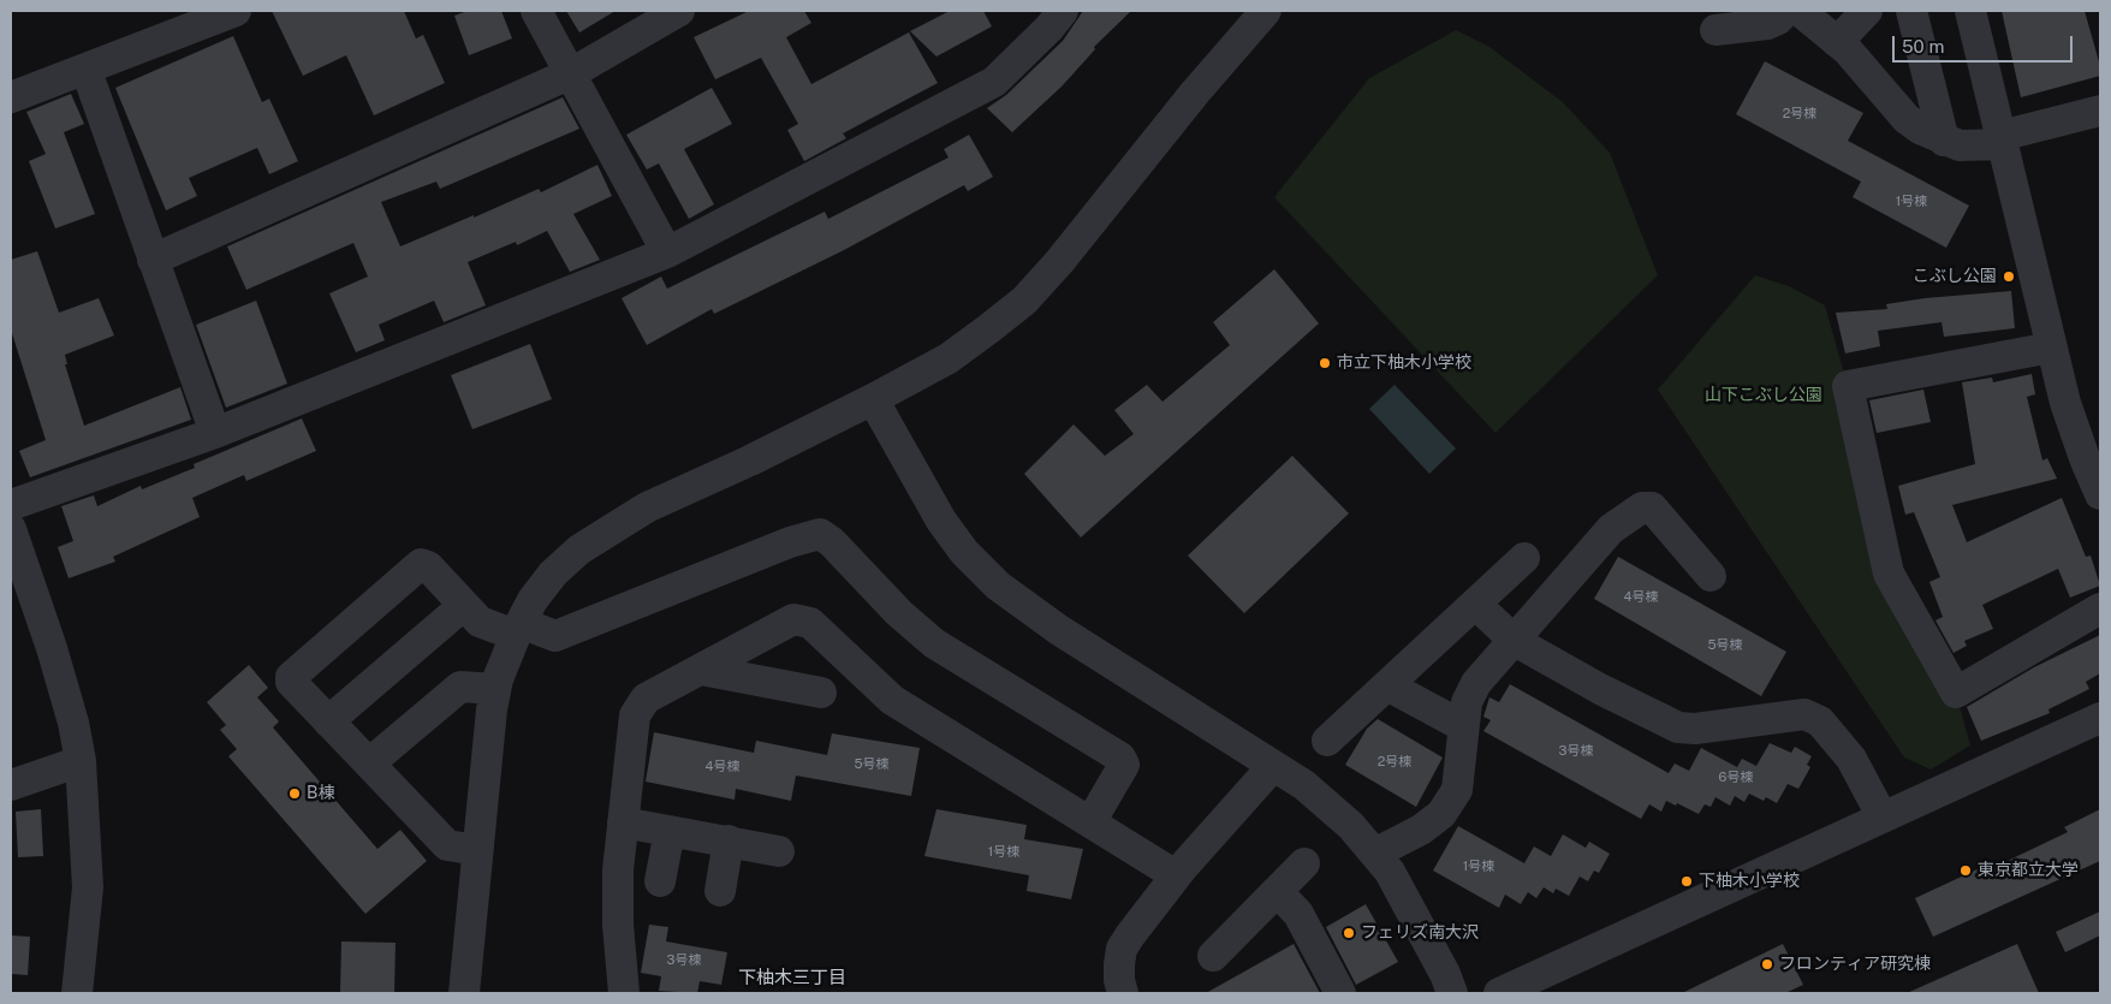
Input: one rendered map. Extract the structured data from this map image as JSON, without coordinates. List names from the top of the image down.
{
  "districts": ["下柚木三丁目"],
  "parks": ["山下こぶし公園"],
  "places": [
    "こぶし公園",
    "市立下柚木小学校",
    "B棟",
    "東京都立大学",
    "下柚木小学校",
    "フェリズ南大沢",
    "フロンティア研究棟"
  ],
  "house_numbers": [
    "2号棟",
    "1号棟",
    "4号棟",
    "5号棟",
    "3号棟",
    "2号棟",
    "5号棟",
    "4号棟",
    "6号棟",
    "1号棟",
    "1号棟",
    "3号棟"
  ],
  "scale_bar": "50 m"
}
